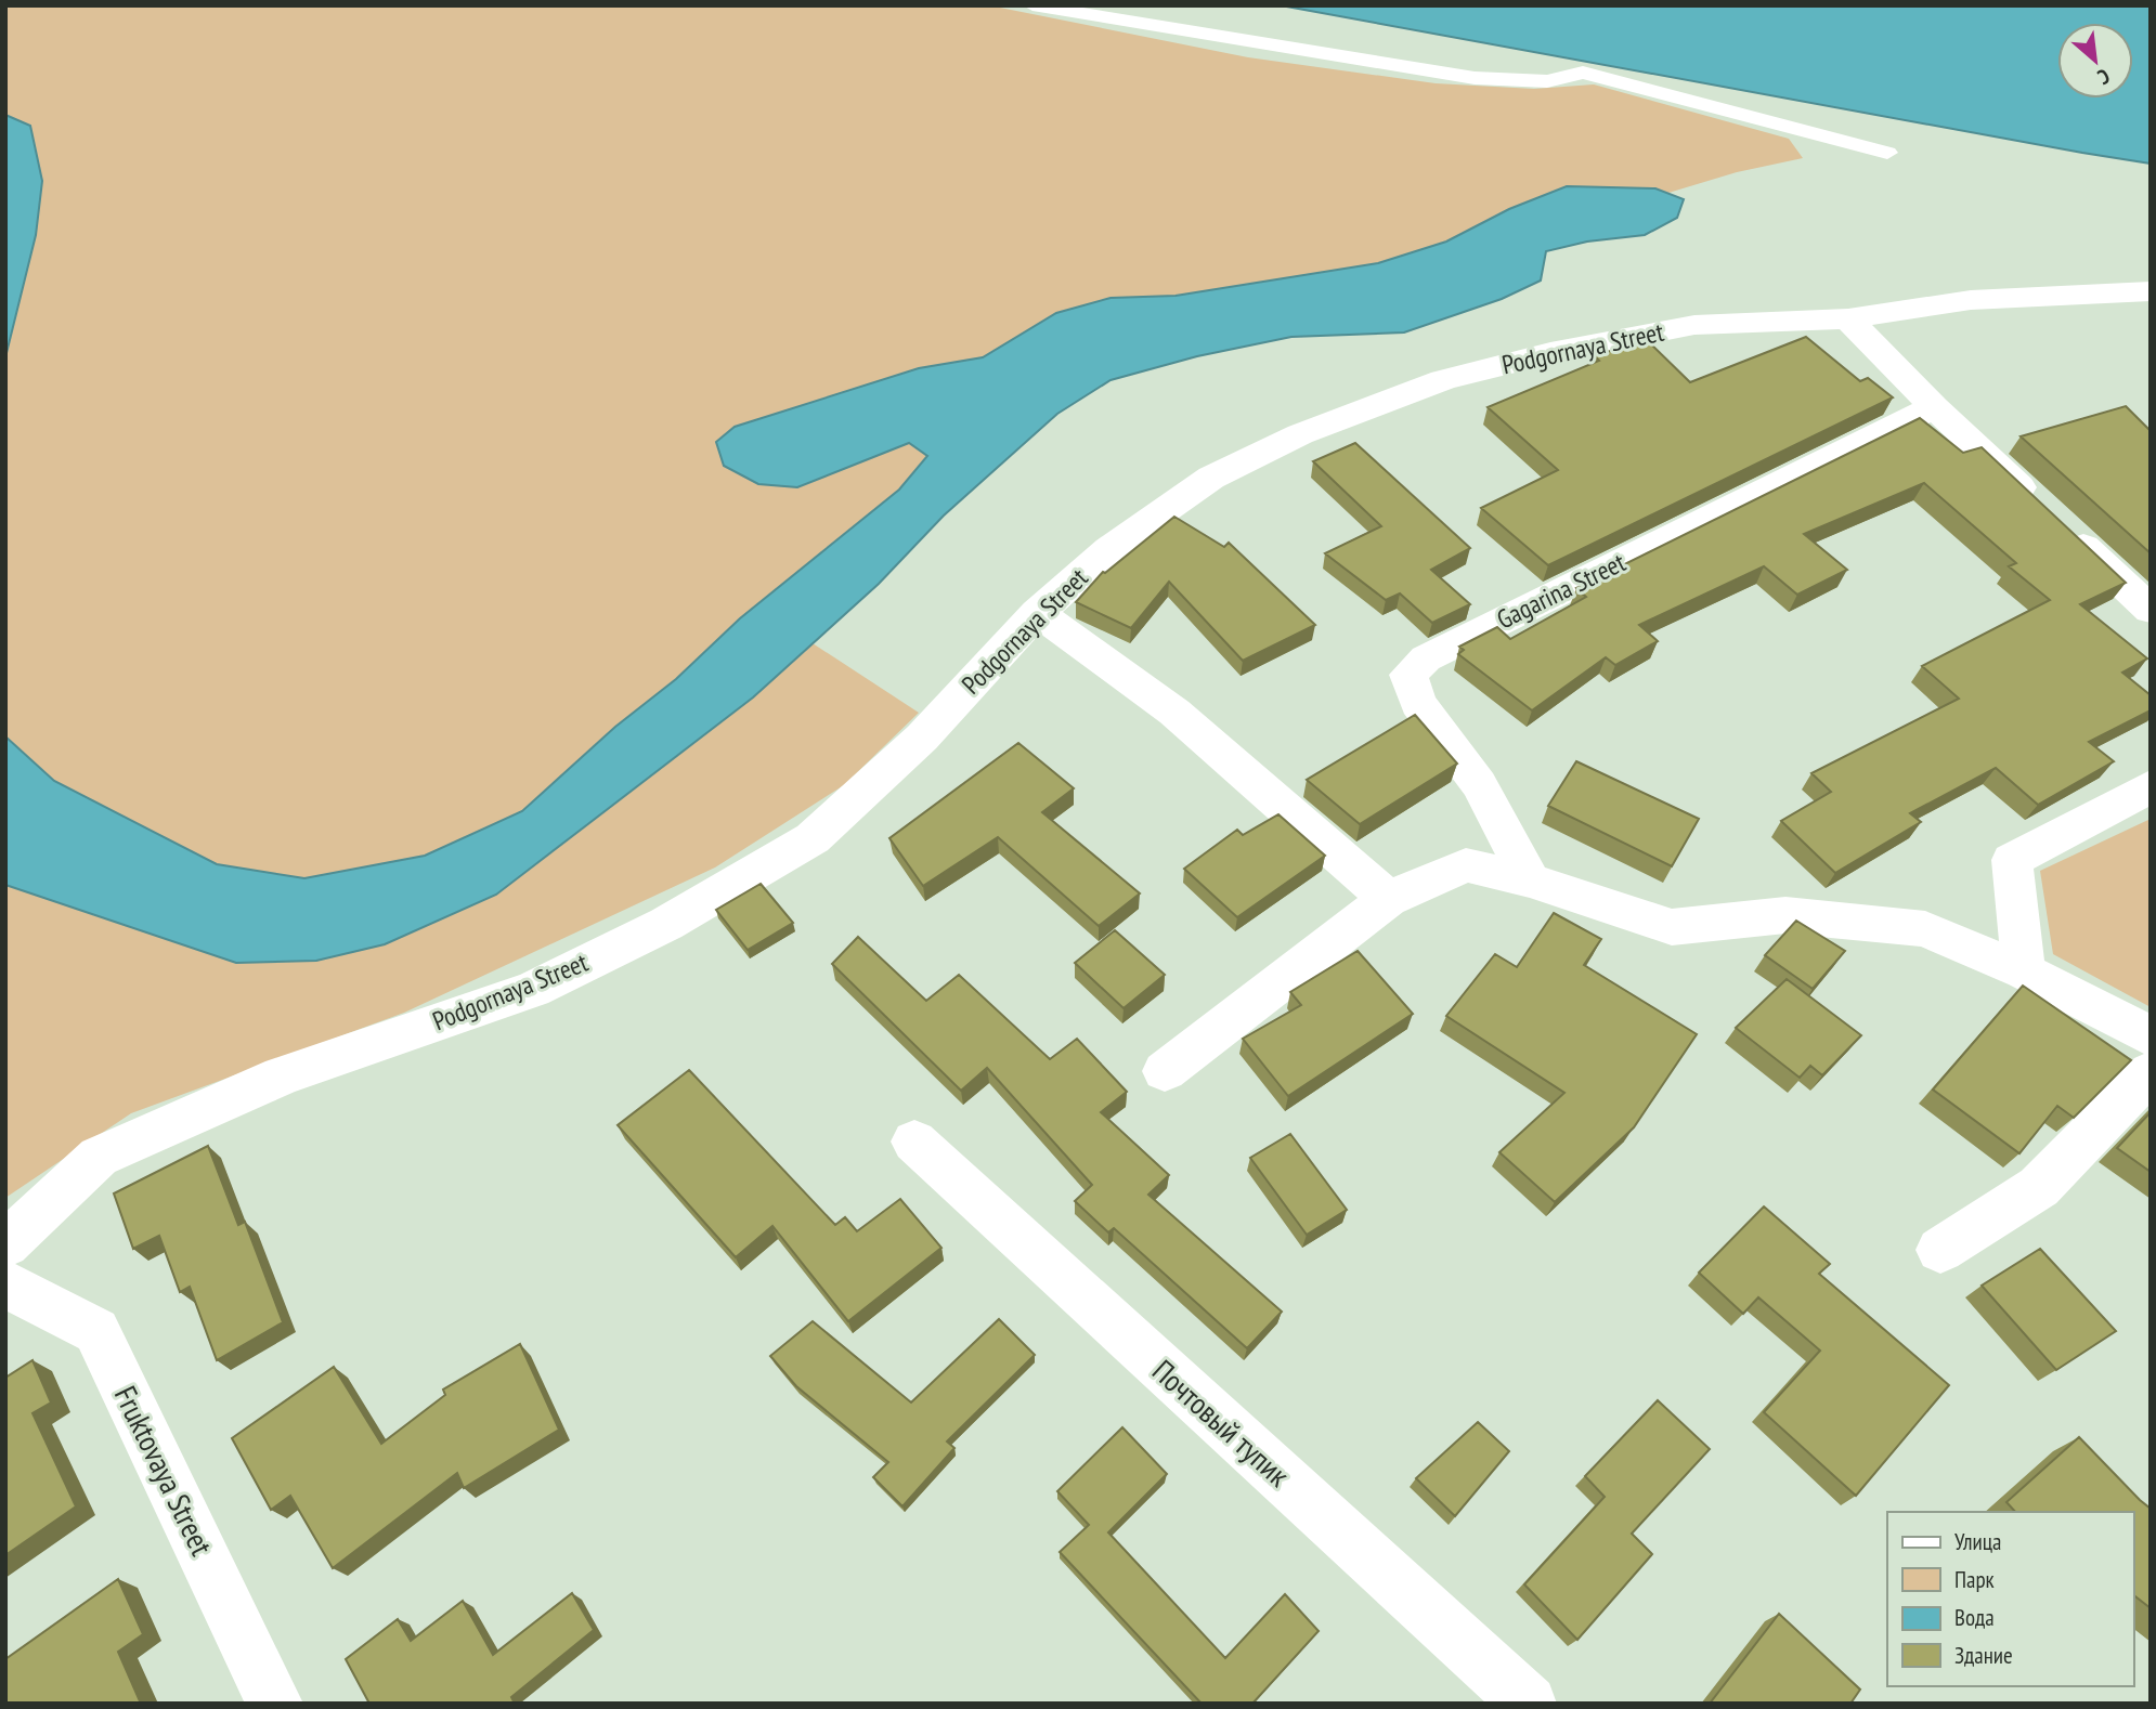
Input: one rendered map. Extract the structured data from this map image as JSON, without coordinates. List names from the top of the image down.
{
  "streets": {
    "street": [
      "Podgornaya Street",
      "Gagarina Street",
      "Почтовый тупик",
      "Fruktovaya Street"
    ]
  },
  "legend": [
    "Улица",
    "Парк",
    "Вода",
    "Здание"
  ],
  "north": "bottom right"
}
